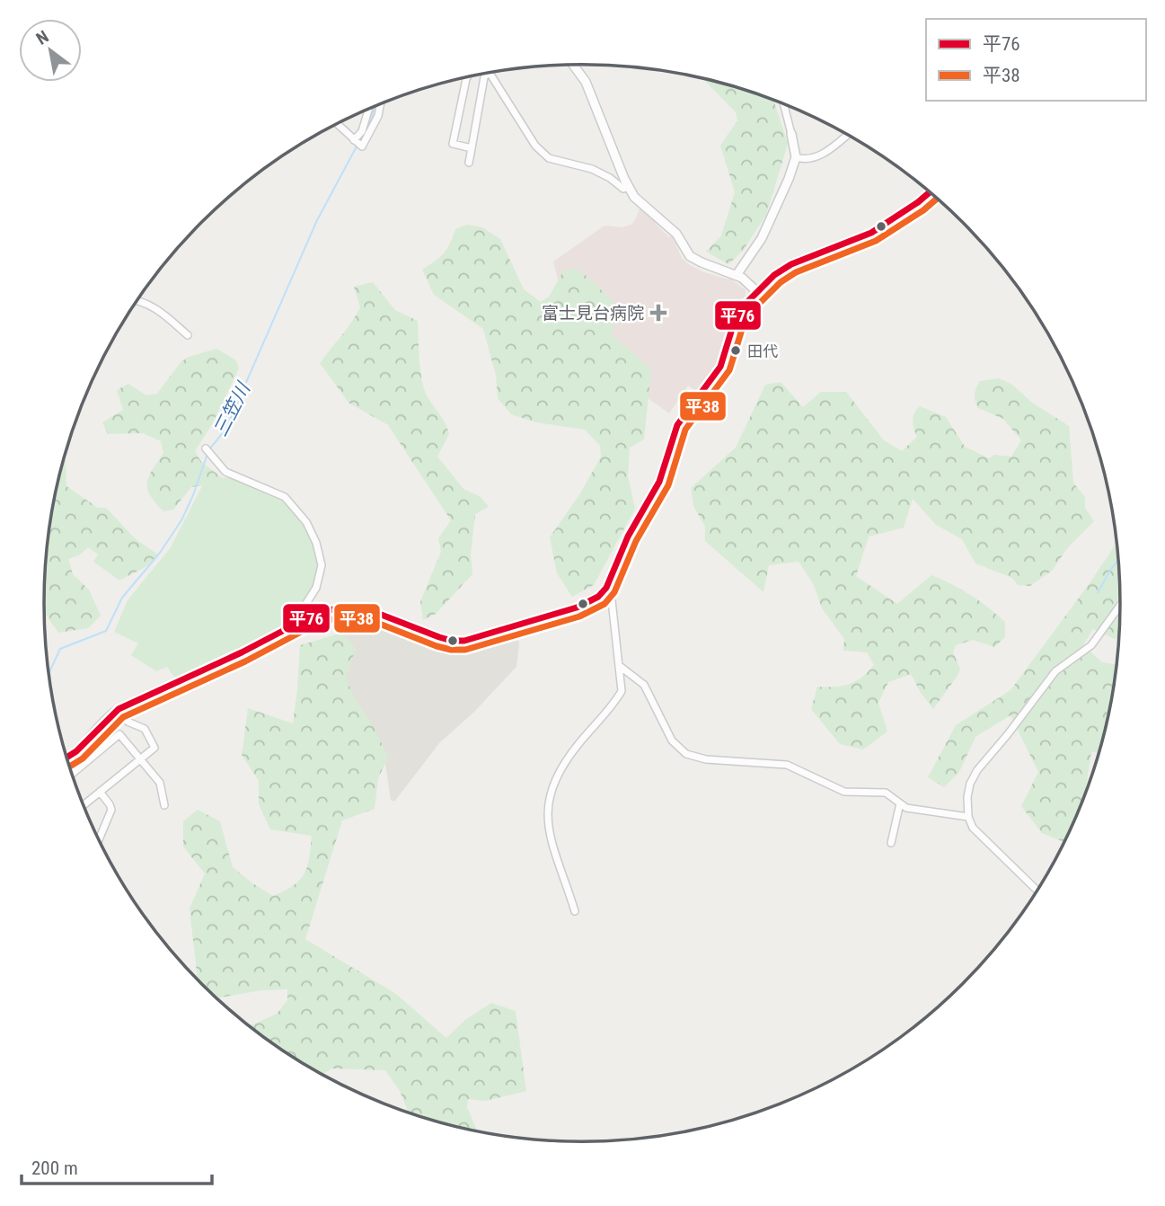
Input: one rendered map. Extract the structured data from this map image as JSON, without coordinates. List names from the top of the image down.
{
  "water": ["三笠川"],
  "places": {
    "health": ["富士見台病院"],
    "other": ["田代"]
  },
  "lines": ["transit line 平76", "transit line 平38"],
  "legend": ["平76", "平38"],
  "scale_bar": "200 m",
  "north": "top left"
}
